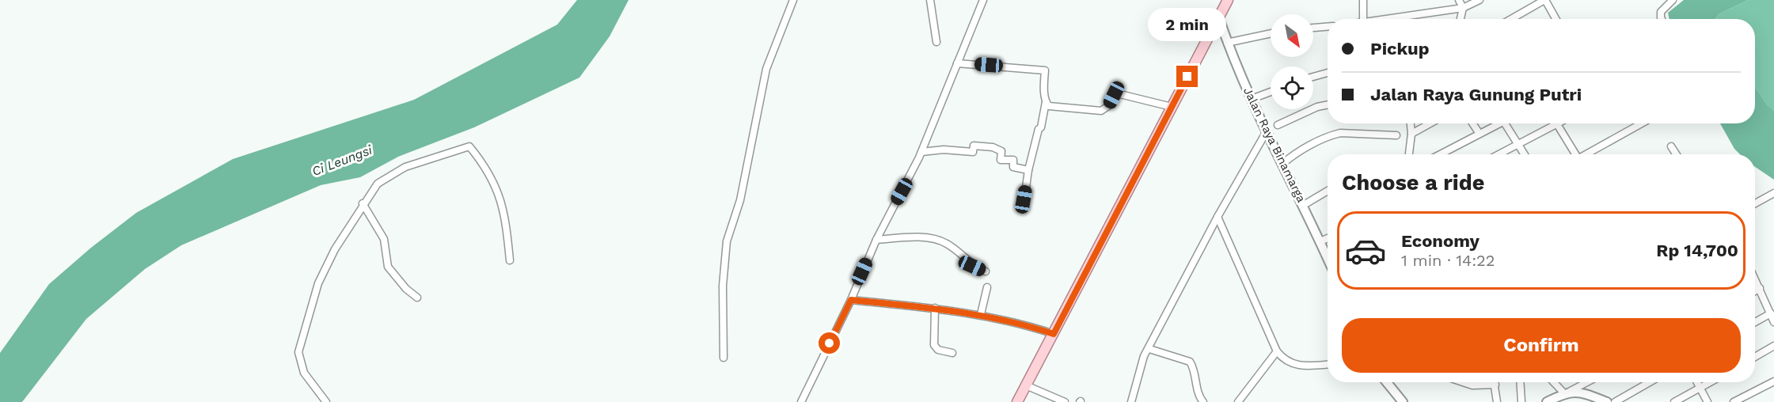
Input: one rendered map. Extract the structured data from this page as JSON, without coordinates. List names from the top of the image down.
{
  "streets": {
    "street": ["Jalan Raya Binamarga"]
  },
  "water": ["Ci Leungsi"],
  "north": "bottom right",
  "page": {
    "bubble": "2 min",
    "banner": ["Pickup", "Jalan Raya Gunung Putri"],
    "heading": "Choose a ride",
    "list": [
      {
        "name": "Economy",
        "note": "1 min · 14:22",
        "value": "Rp 14,700"
      }
    ],
    "buttons": "Confirm"
  }
}
